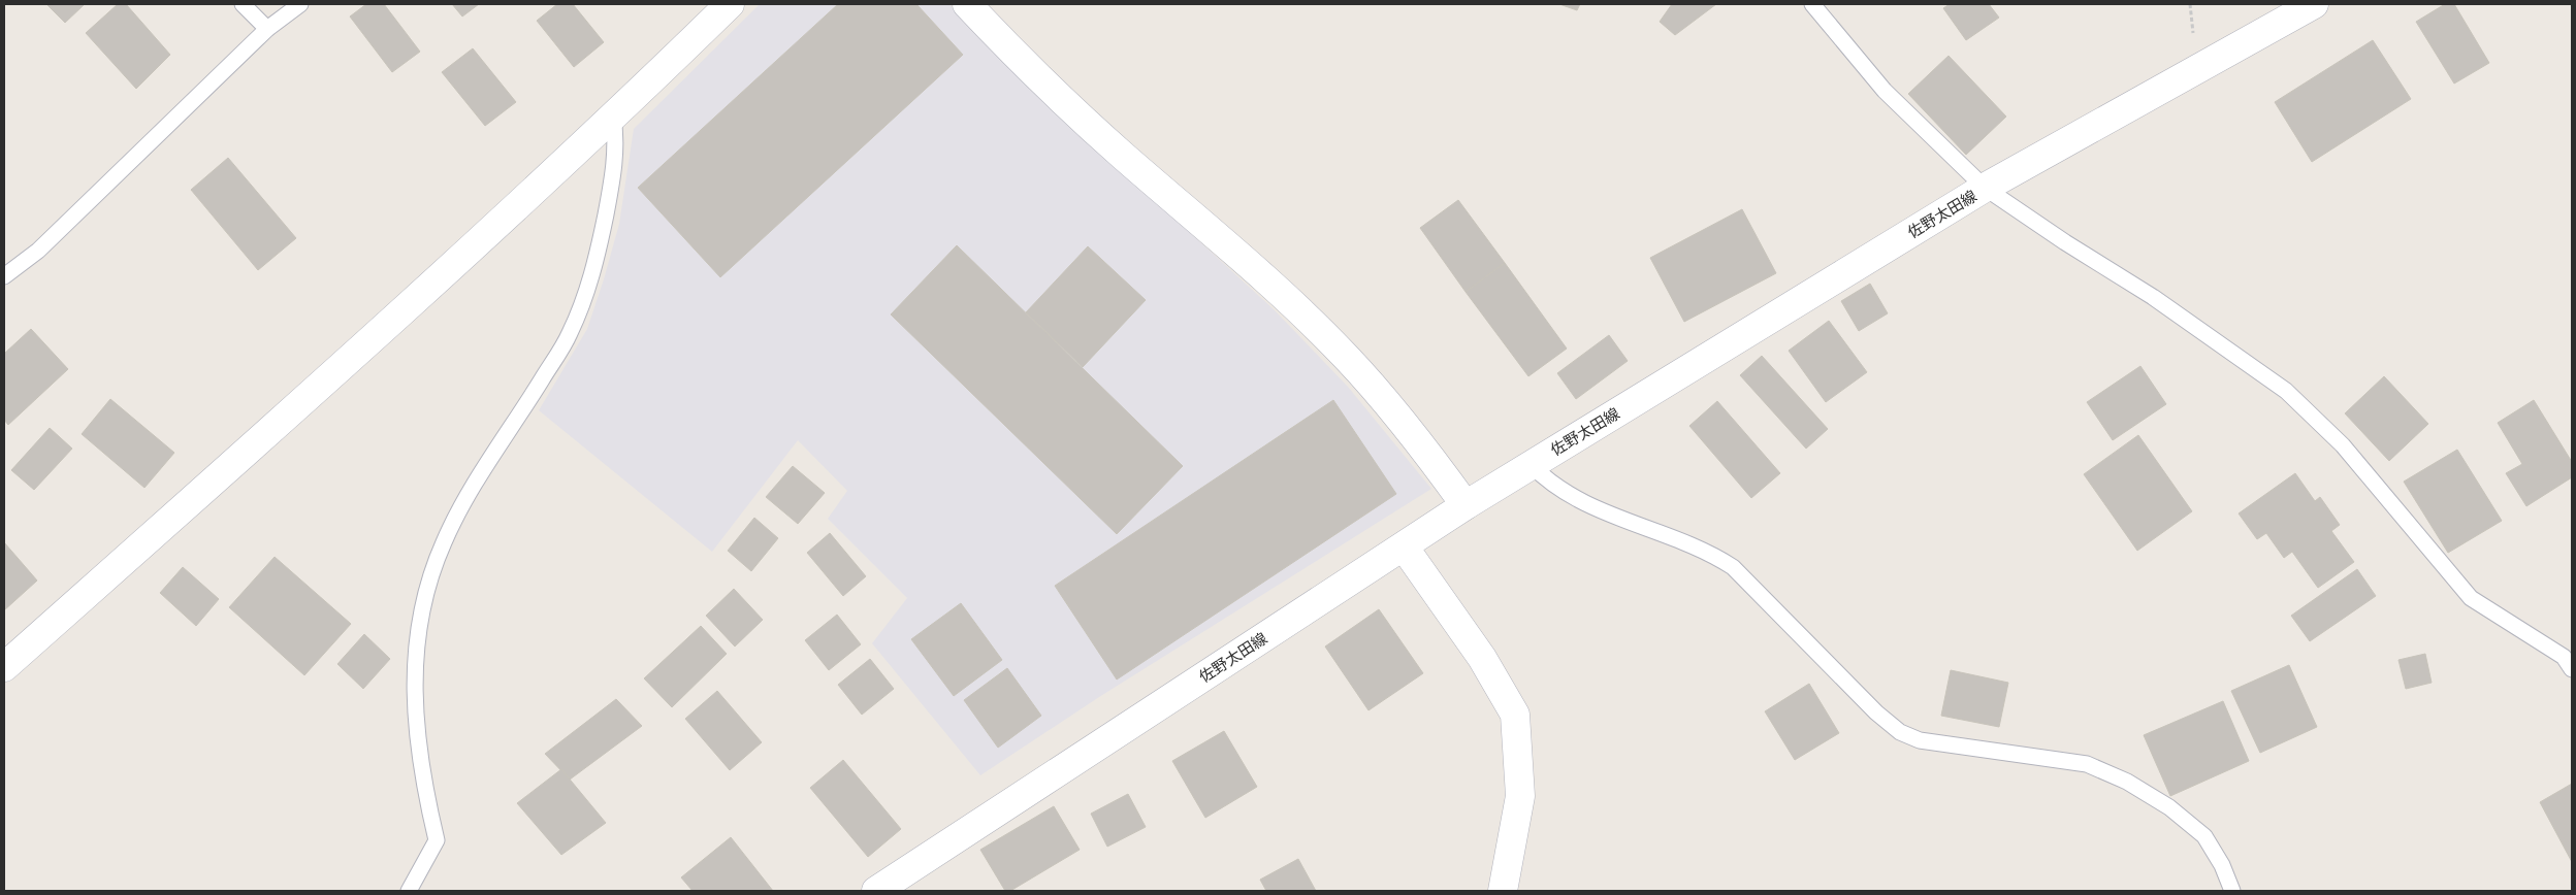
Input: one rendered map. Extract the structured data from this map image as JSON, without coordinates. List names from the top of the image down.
{
  "streets": {
    "street": ["佐野太田線"]
  }
}
